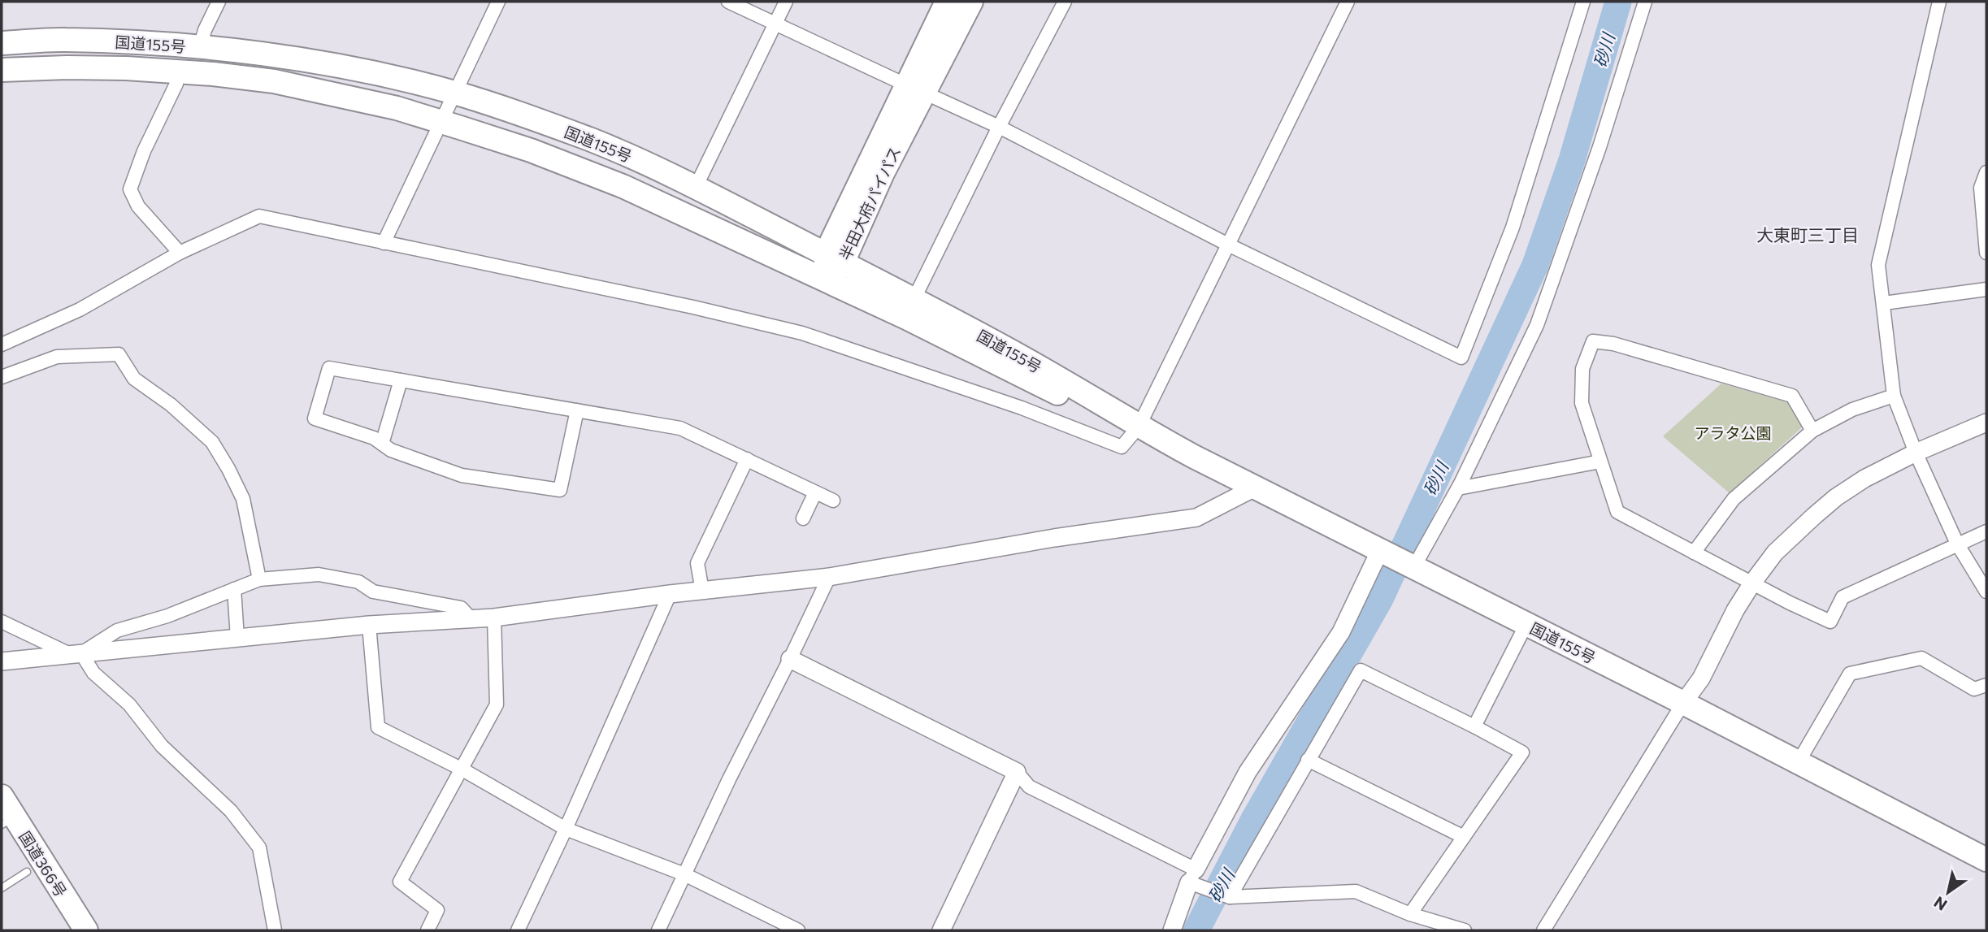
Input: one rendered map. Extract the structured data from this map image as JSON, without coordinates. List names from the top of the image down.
{
  "streets": {
    "highway": ["国道155号", "半田大府パイパス", "国道366号"]
  },
  "crossings": [
    ["国道155号", "半田大府パイパス"]
  ],
  "districts": ["大東町三丁目"],
  "water": ["砂川"],
  "parks": ["アラタ公園"],
  "north": "bottom left"
}
